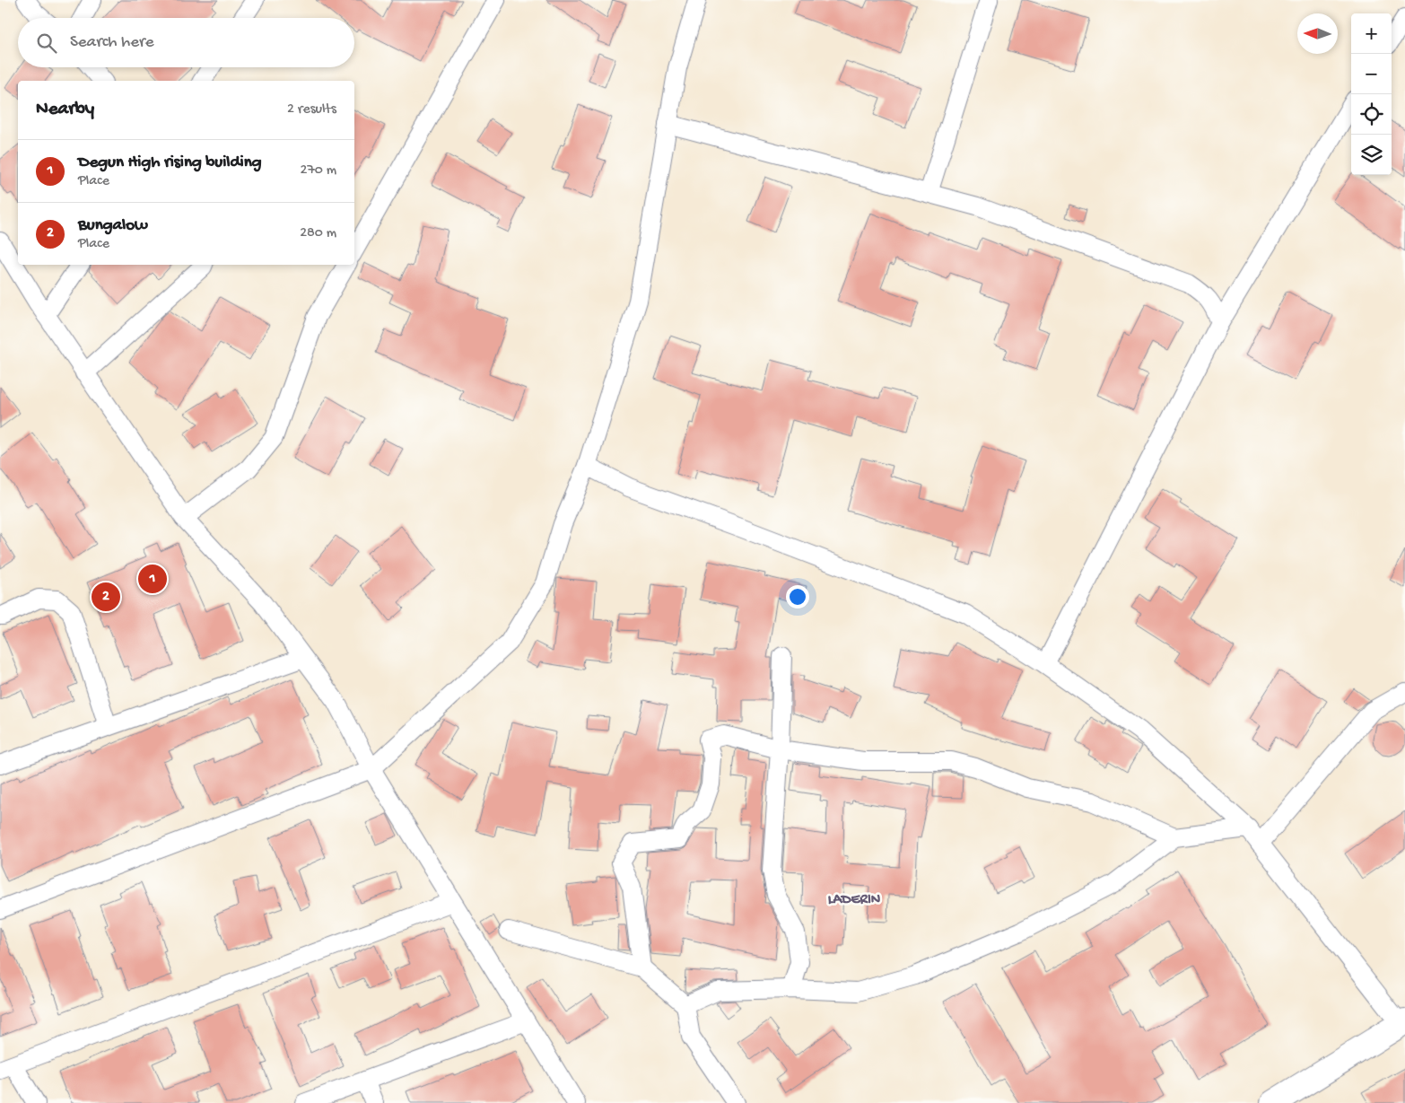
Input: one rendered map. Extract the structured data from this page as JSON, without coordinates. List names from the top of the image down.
{
  "districts": ["LADERIN"],
  "north": "left",
  "page": {
    "map_buttons": ["+", "−"],
    "search": "Search here",
    "heading": ["Nearby", "2 results"],
    "list": [
      {
        "mark": "1",
        "name": "Degun High rising building",
        "note": "Place",
        "value": "270 m"
      },
      {
        "mark": "2",
        "name": "Bungalow",
        "note": "Place",
        "value": "280 m"
      }
    ],
    "pins": ["1", "2"]
  }
}
